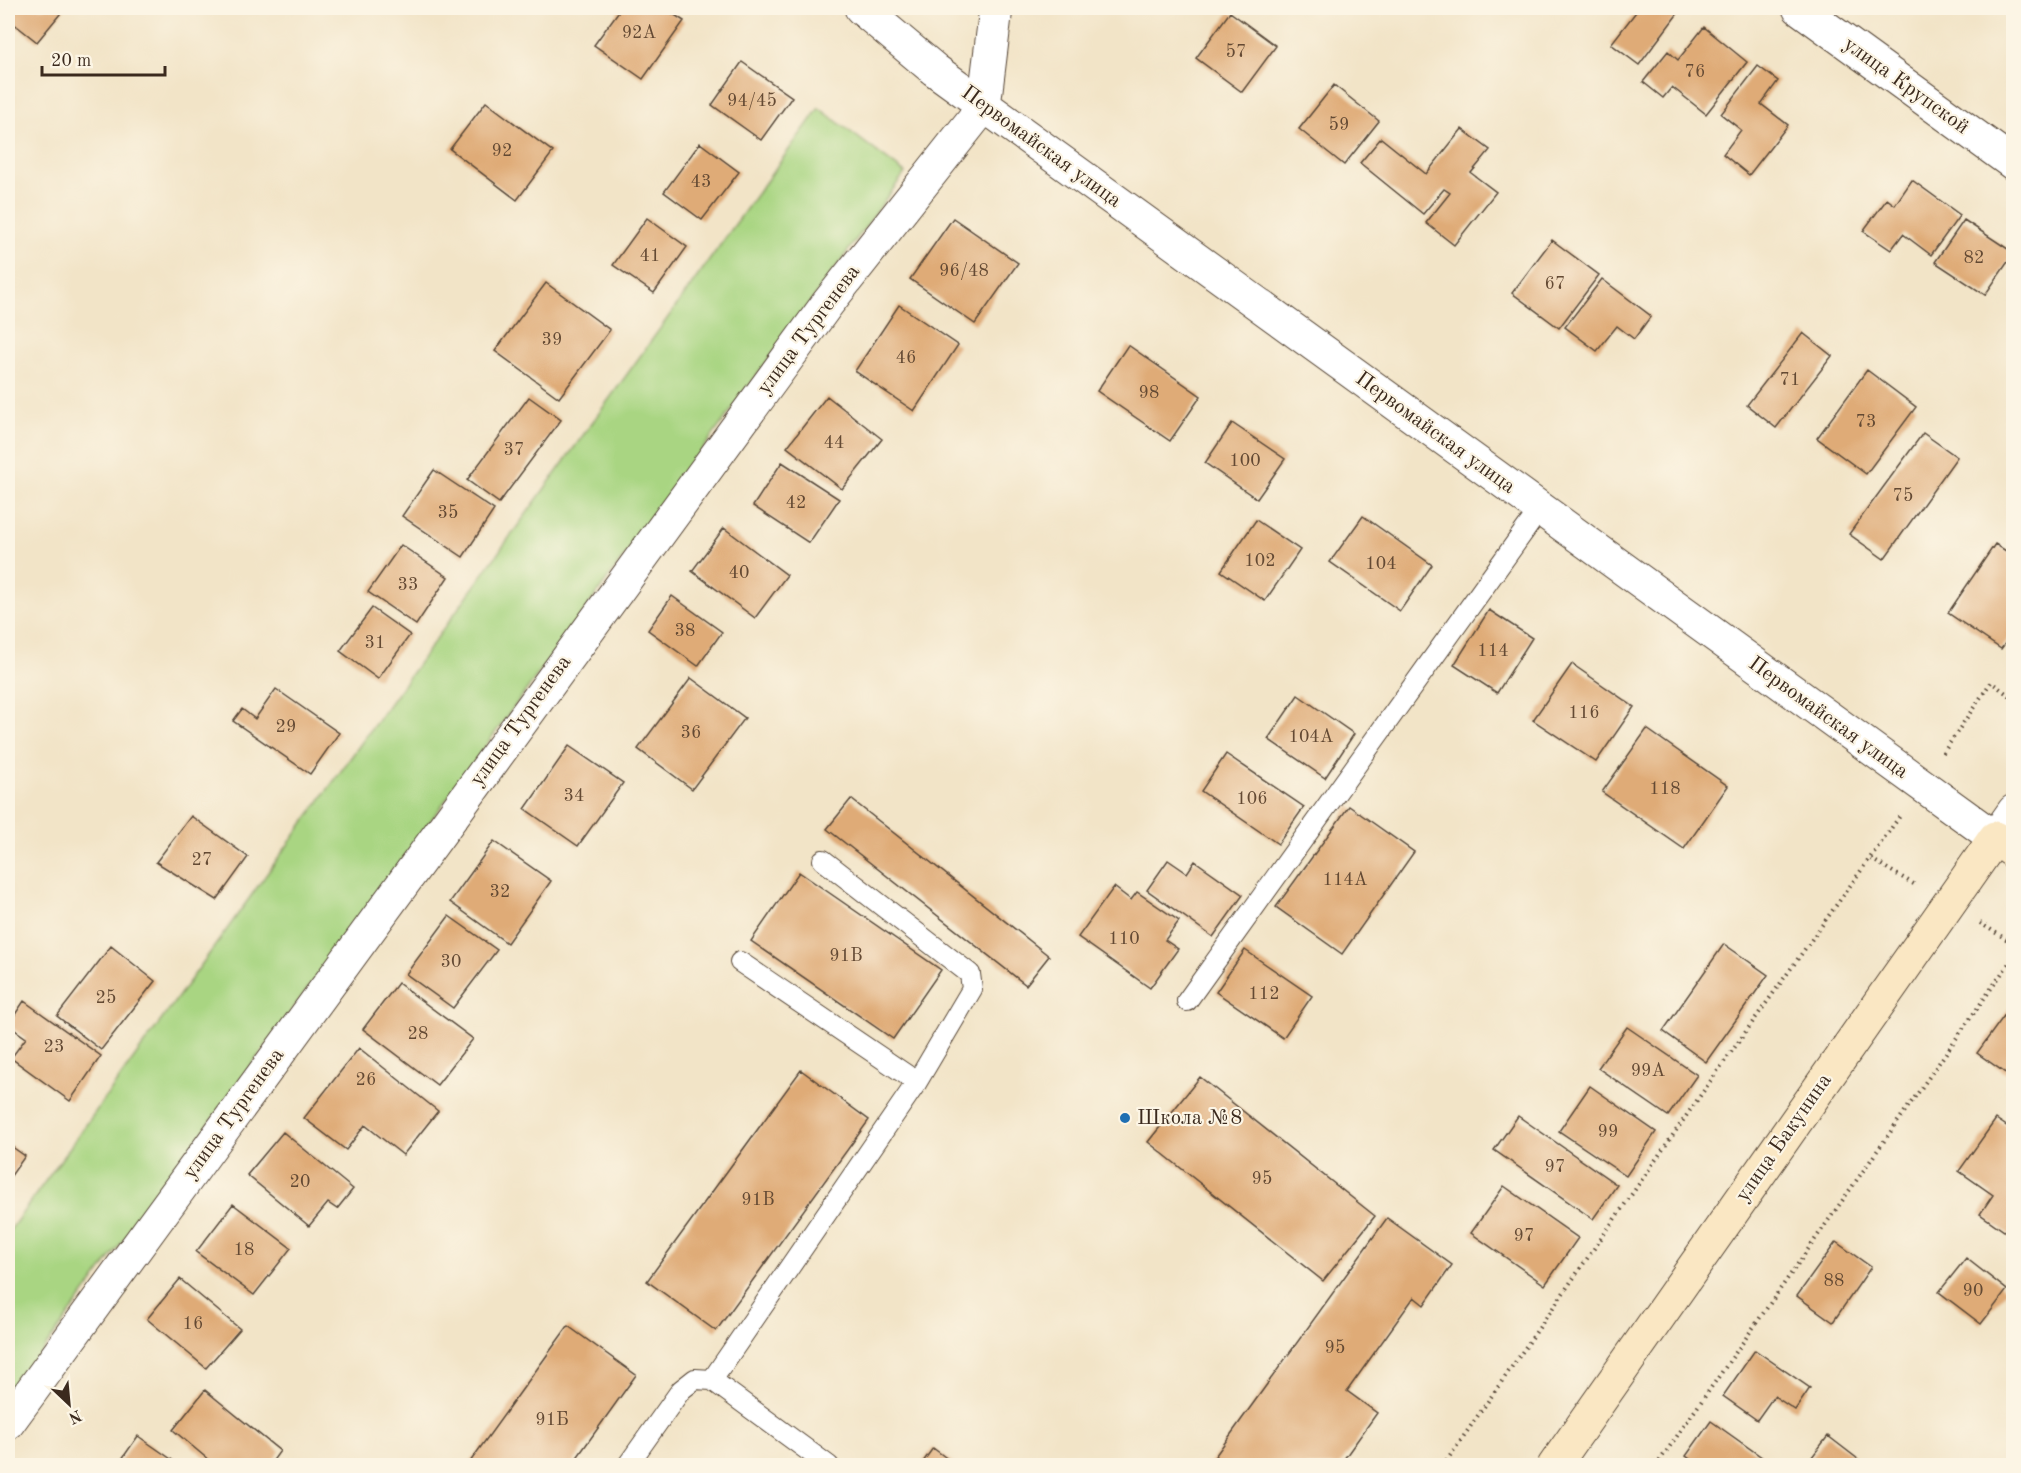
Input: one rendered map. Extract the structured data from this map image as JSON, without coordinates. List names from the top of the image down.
{
  "streets": {
    "main road": ["улица Бакунина"],
    "street": ["улица Крупской", "Первомайская улица", "улица Тургенева"]
  },
  "crossings": [
    ["Первомайская улица", "улица Тургенева"],
    ["Первомайская улица", "улица Бакунина"]
  ],
  "places": ["Школа №8"],
  "house_numbers": [
    "92А",
    "57",
    "76",
    "94/45",
    "59",
    "92",
    "43",
    "41",
    "82",
    "96/48",
    "67",
    "39",
    "46",
    "71",
    "98",
    "73",
    "44",
    "37",
    "100",
    "75",
    "42",
    "35",
    "102",
    "104",
    "40",
    "33",
    "38",
    "31",
    "114",
    "116",
    "29",
    "36",
    "104А",
    "118",
    "34",
    "106",
    "27",
    "114А",
    "32",
    "110",
    "91В",
    "30",
    "112",
    "25",
    "28",
    "23",
    "99А",
    "26",
    "99",
    "97",
    "95",
    "20",
    "91В",
    "97",
    "18",
    "88",
    "90",
    "16",
    "95",
    "91Б"
  ],
  "scale_bar": "20 m",
  "north": "bottom right"
}
